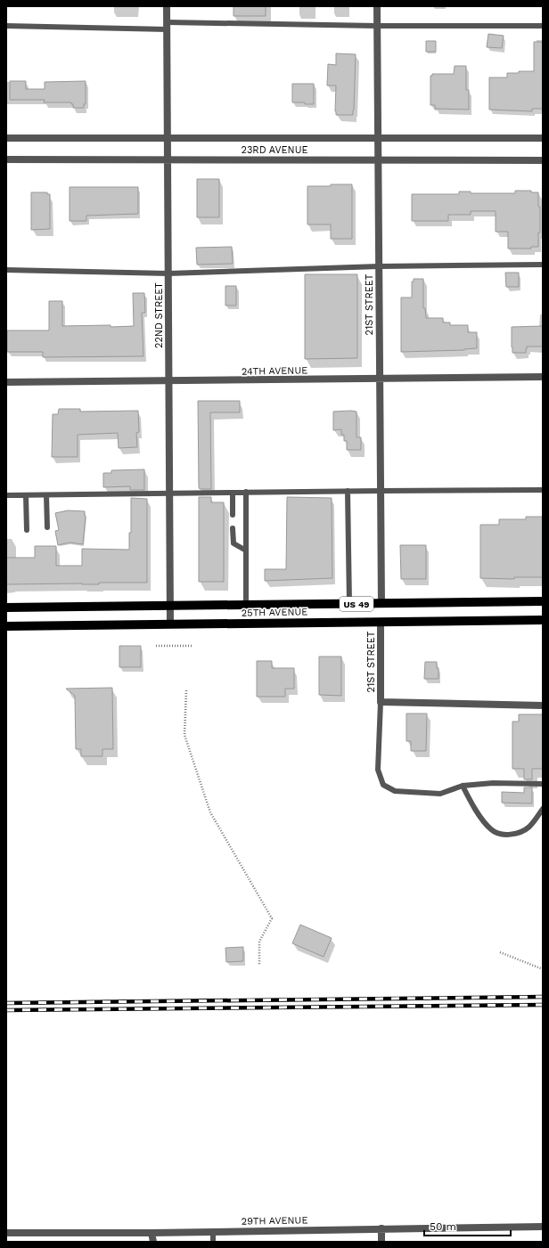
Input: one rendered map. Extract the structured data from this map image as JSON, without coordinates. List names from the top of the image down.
{
  "streets": {
    "main road": ["US 49", "25TH AVENUE"],
    "street": [
      "23RD AVENUE",
      "21ST STREET",
      "22ND STREET",
      "24TH AVENUE",
      "29TH AVENUE"
    ]
  },
  "crossings": [
    ["23RD AVENUE", "21ST STREET"],
    ["23RD AVENUE", "22ND STREET"],
    ["21ST STREET", "24TH AVENUE"],
    ["21ST STREET", "25TH AVENUE"],
    ["22ND STREET", "24TH AVENUE"],
    ["22ND STREET", "25TH AVENUE"]
  ],
  "scale_bar": "50 m"
}
